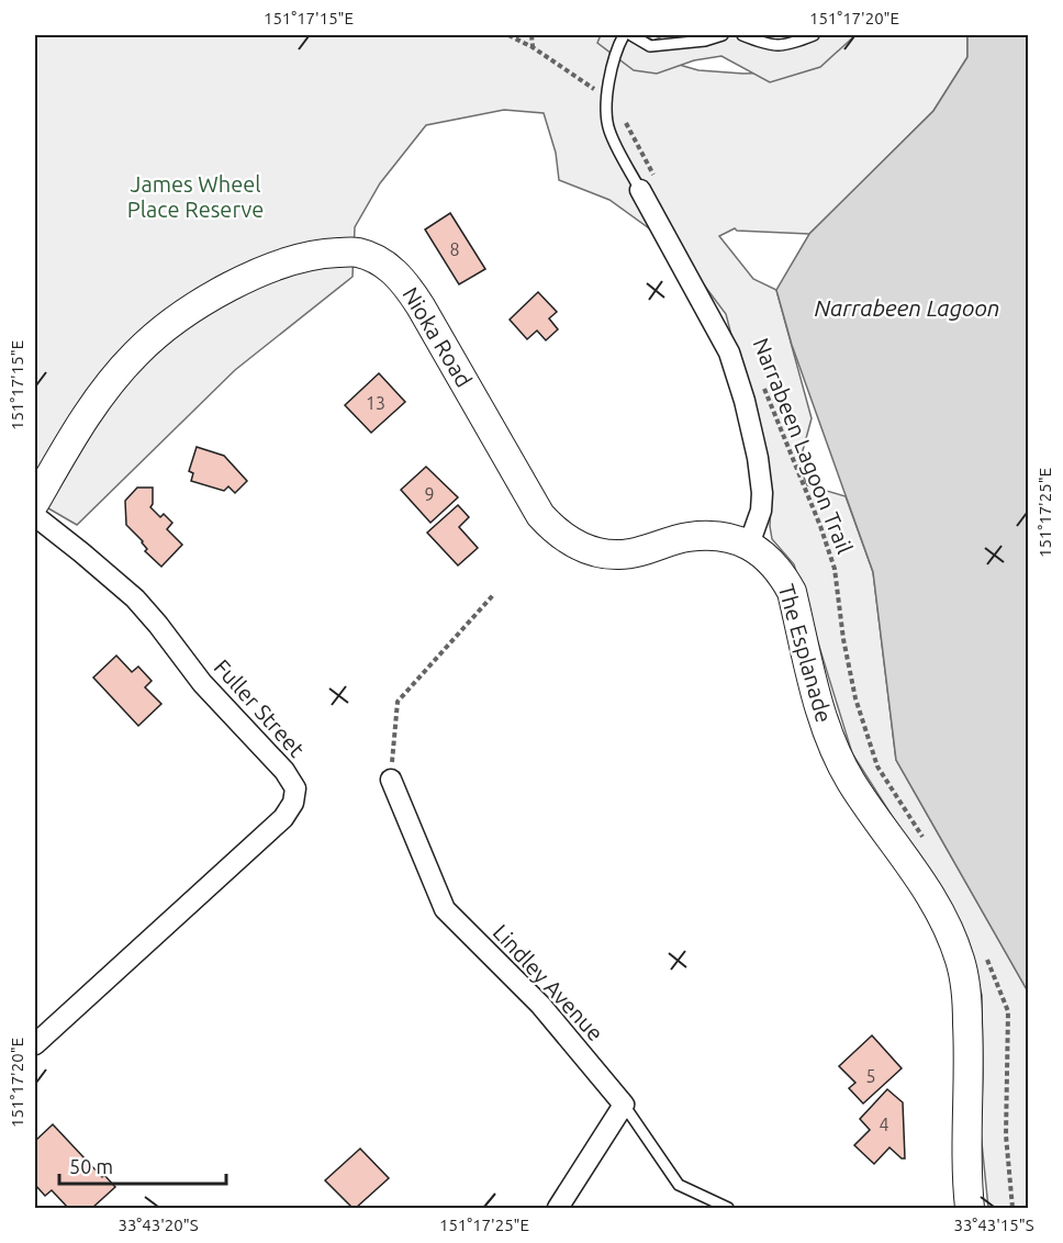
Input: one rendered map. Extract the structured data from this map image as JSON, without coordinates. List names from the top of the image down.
{
  "streets": {
    "street": [
      "Nioka Road",
      "The Esplanade",
      "Fuller Street",
      "Lindley Avenue"
    ],
    "path": ["Narrabeen Lagoon Trail"]
  },
  "crossings": [
    ["Nioka Road", "The Esplanade"]
  ],
  "water": ["Narrabeen Lagoon"],
  "parks": ["James Wheel Place Reserve"],
  "house_numbers": [
    "8",
    "13",
    "9",
    "5",
    "4"
  ],
  "scale_bar": "50 m",
  "coordinates": [
    "151°17'15\"E",
    "151°17'20\"E",
    "151°17'25\"E",
    "33°43'20\"S",
    "33°43'15\"S"
  ]
}
